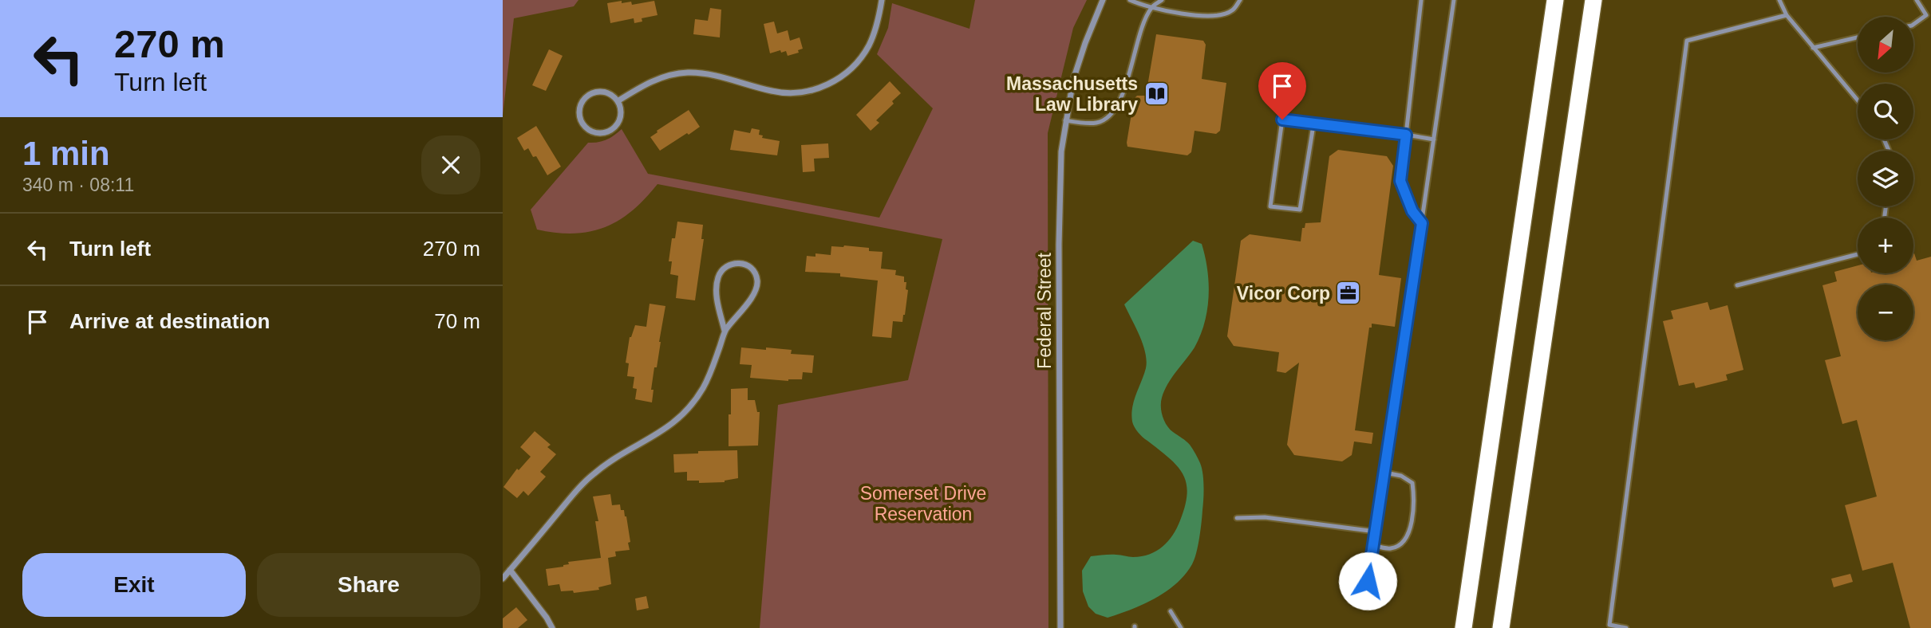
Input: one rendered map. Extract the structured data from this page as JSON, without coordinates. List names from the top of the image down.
{
  "streets": {
    "street": ["Federal Street"]
  },
  "parks": ["Somerset Drive Reservation"],
  "places": {
    "library": ["Massachusetts Law Library"],
    "office": ["Vicor Corp"]
  },
  "north": "bottom left",
  "page": {
    "turn": ["270 m", "Turn left"],
    "map_buttons": ["+", "−"],
    "heading": ["1 min", "340 m · 08:11"],
    "list": [
      {
        "name": "Turn left",
        "value": "270 m"
      },
      {
        "name": "Arrive at destination",
        "value": "70 m"
      }
    ],
    "buttons": ["Exit", "Share"]
  }
}
